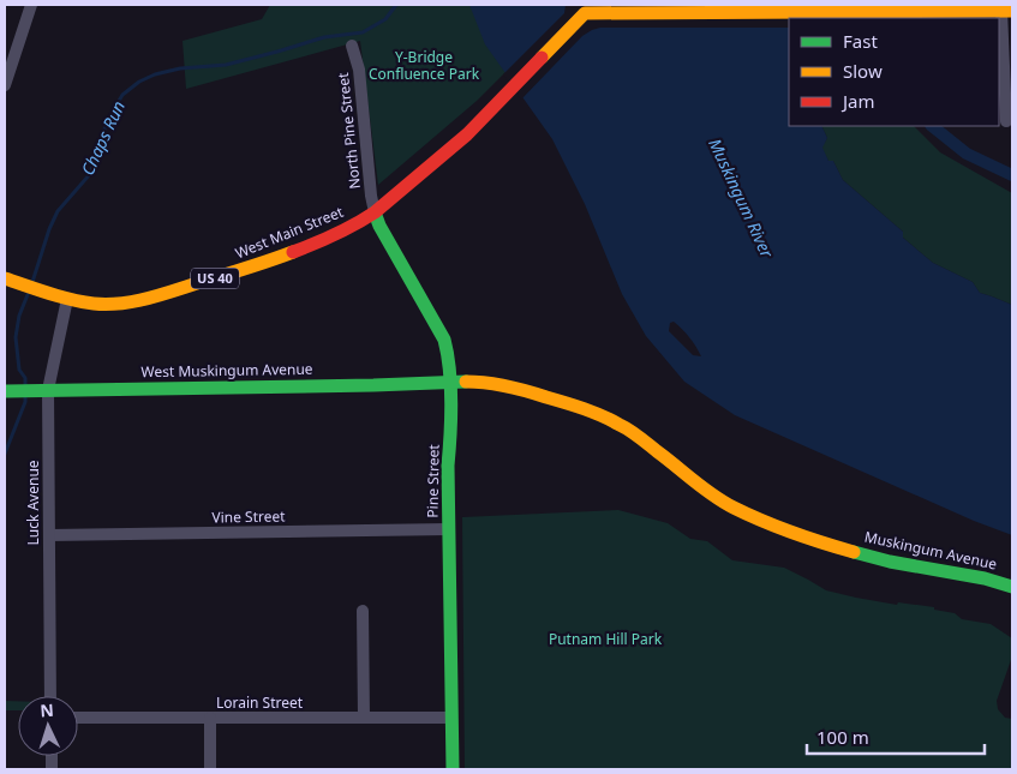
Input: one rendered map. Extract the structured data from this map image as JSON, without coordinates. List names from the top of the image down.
{
  "streets": {
    "main road": [
      "West Main Street",
      "US 40",
      "West Muskingum Avenue",
      "Pine Street",
      "Muskingum Avenue"
    ],
    "street": [
      "North Pine Street",
      "Luck Avenue",
      "Vine Street",
      "Lorain Street"
    ]
  },
  "crossings": [
    ["North Pine Street", "West Main Street"],
    ["North Pine Street", "Pine Street"],
    ["West Main Street", "US 40"],
    ["West Main Street", "Pine Street"],
    ["West Main Street", "Luck Avenue"],
    ["West Muskingum Avenue", "Pine Street"],
    ["West Muskingum Avenue", "Luck Avenue"],
    ["West Muskingum Avenue", "Muskingum Avenue"],
    ["Pine Street", "Vine Street"],
    ["Pine Street", "Muskingum Avenue"],
    ["Pine Street", "Lorain Street"],
    ["Luck Avenue", "Vine Street"]
  ],
  "water": ["Chaps Run", "Muskingum River"],
  "parks": ["Y-Bridge Confluence Park", "Putnam Hill Park"],
  "legend": ["Fast", "Slow", "Jam"],
  "scale_bar": "100 m",
  "north": "top"
}
